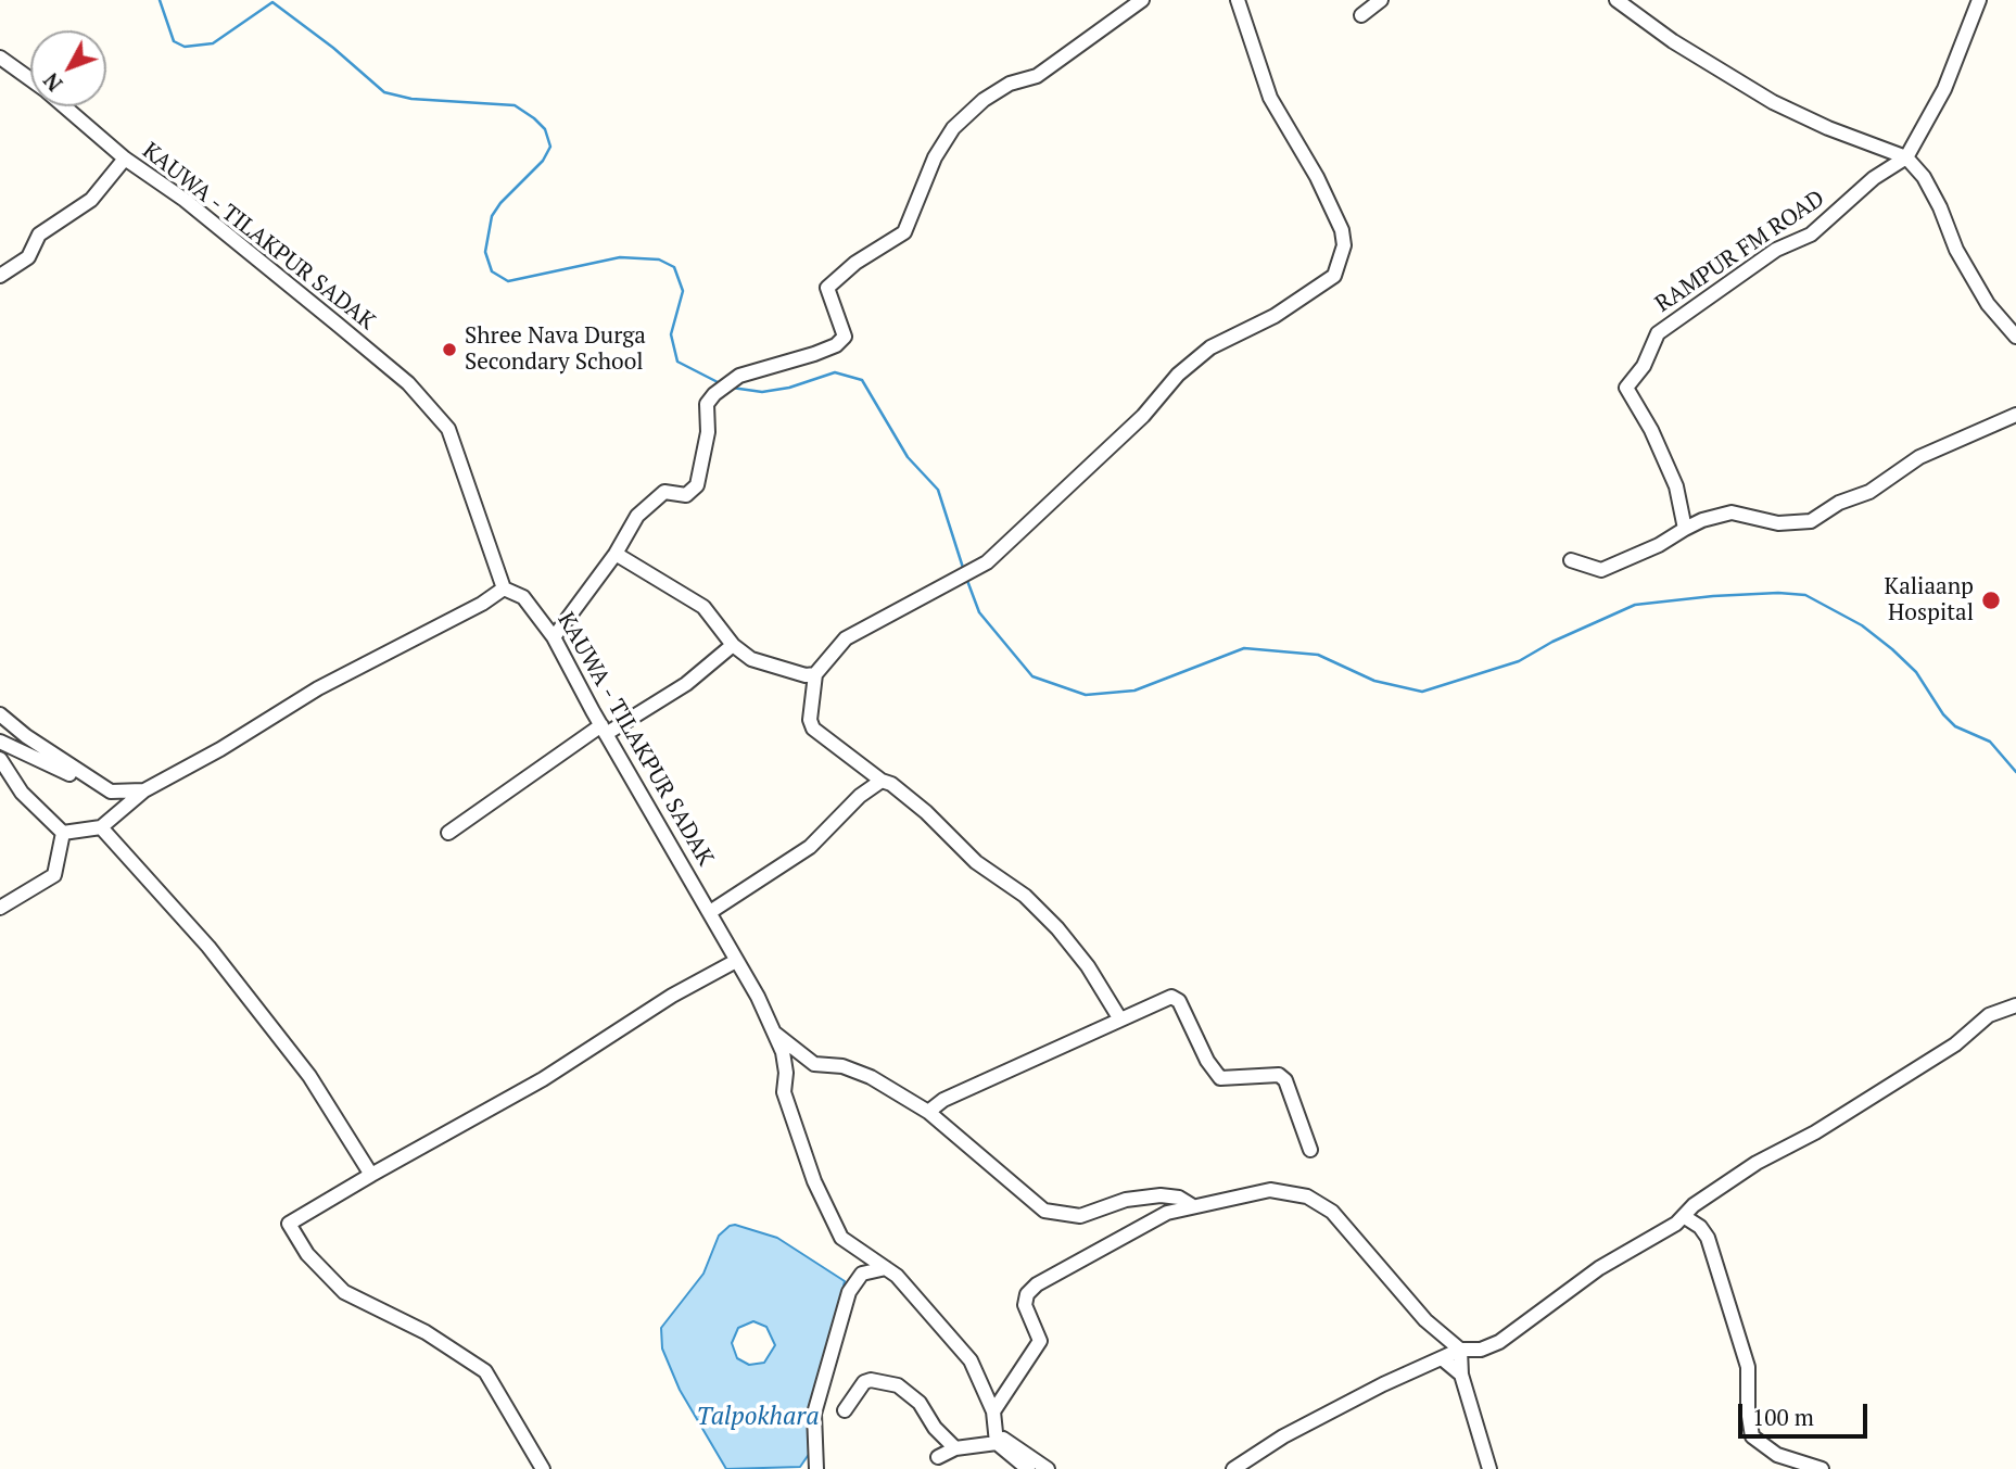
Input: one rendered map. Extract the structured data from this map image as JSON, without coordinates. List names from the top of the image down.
{
  "streets": {
    "street": ["KAUWA - TILAKPUR SADAK", "RAMPUR FM ROAD"]
  },
  "water": ["Talpokhara"],
  "places": ["Shree Nava Durga Secondary School", "Kaliaanp Hospital"],
  "scale_bar": "100 m",
  "north": "bottom left"
}
